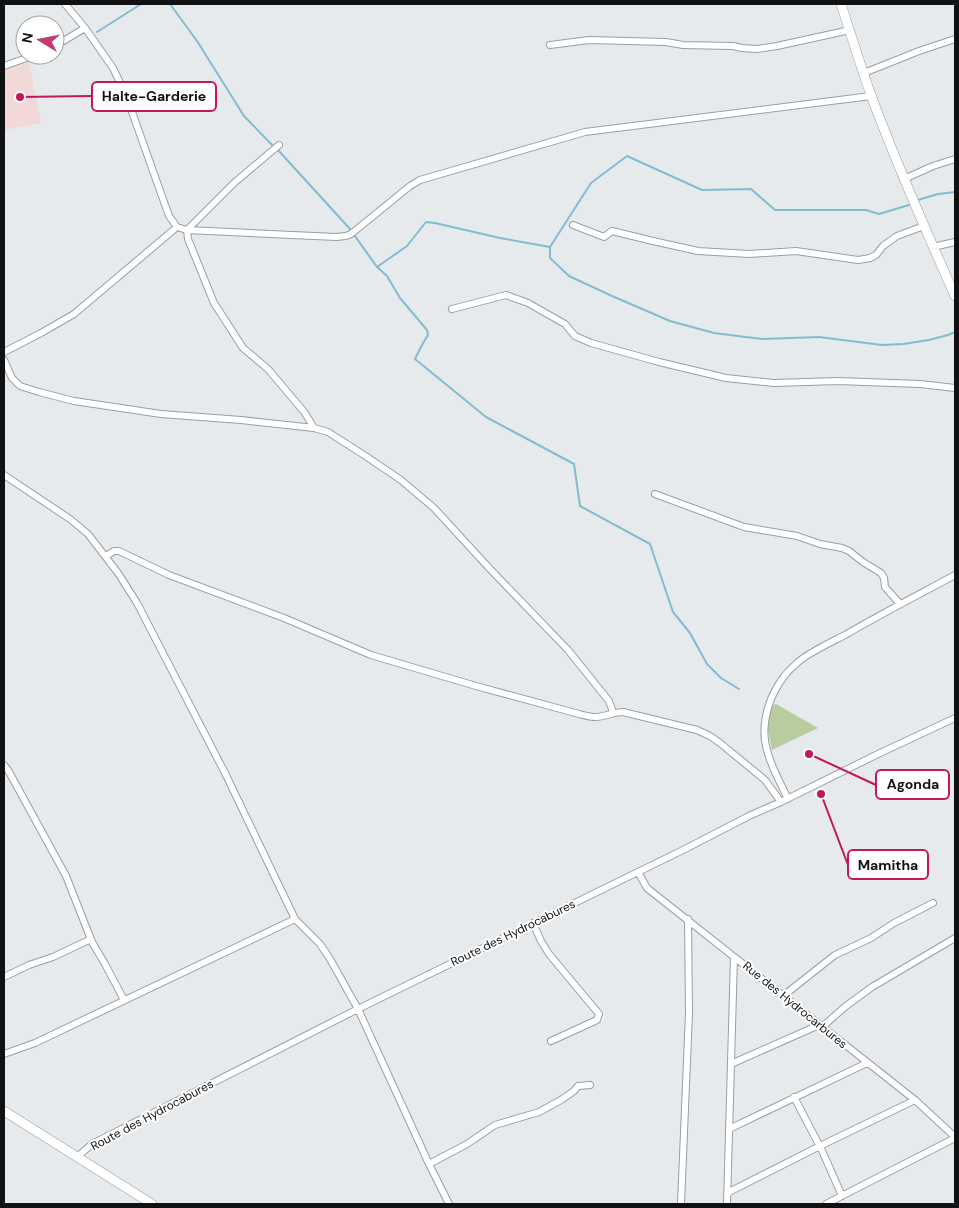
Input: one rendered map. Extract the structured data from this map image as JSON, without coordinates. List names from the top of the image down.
{
  "streets": {
    "street": ["Route des Hydrocabures", "Rue des Hydrocarbures"]
  },
  "crossings": [
    ["Route des Hydrocabures", "Rue des Hydrocarbures"]
  ],
  "places": ["Halte-Garderie", "Agonda", "Mamitha"],
  "north": "left"
}
